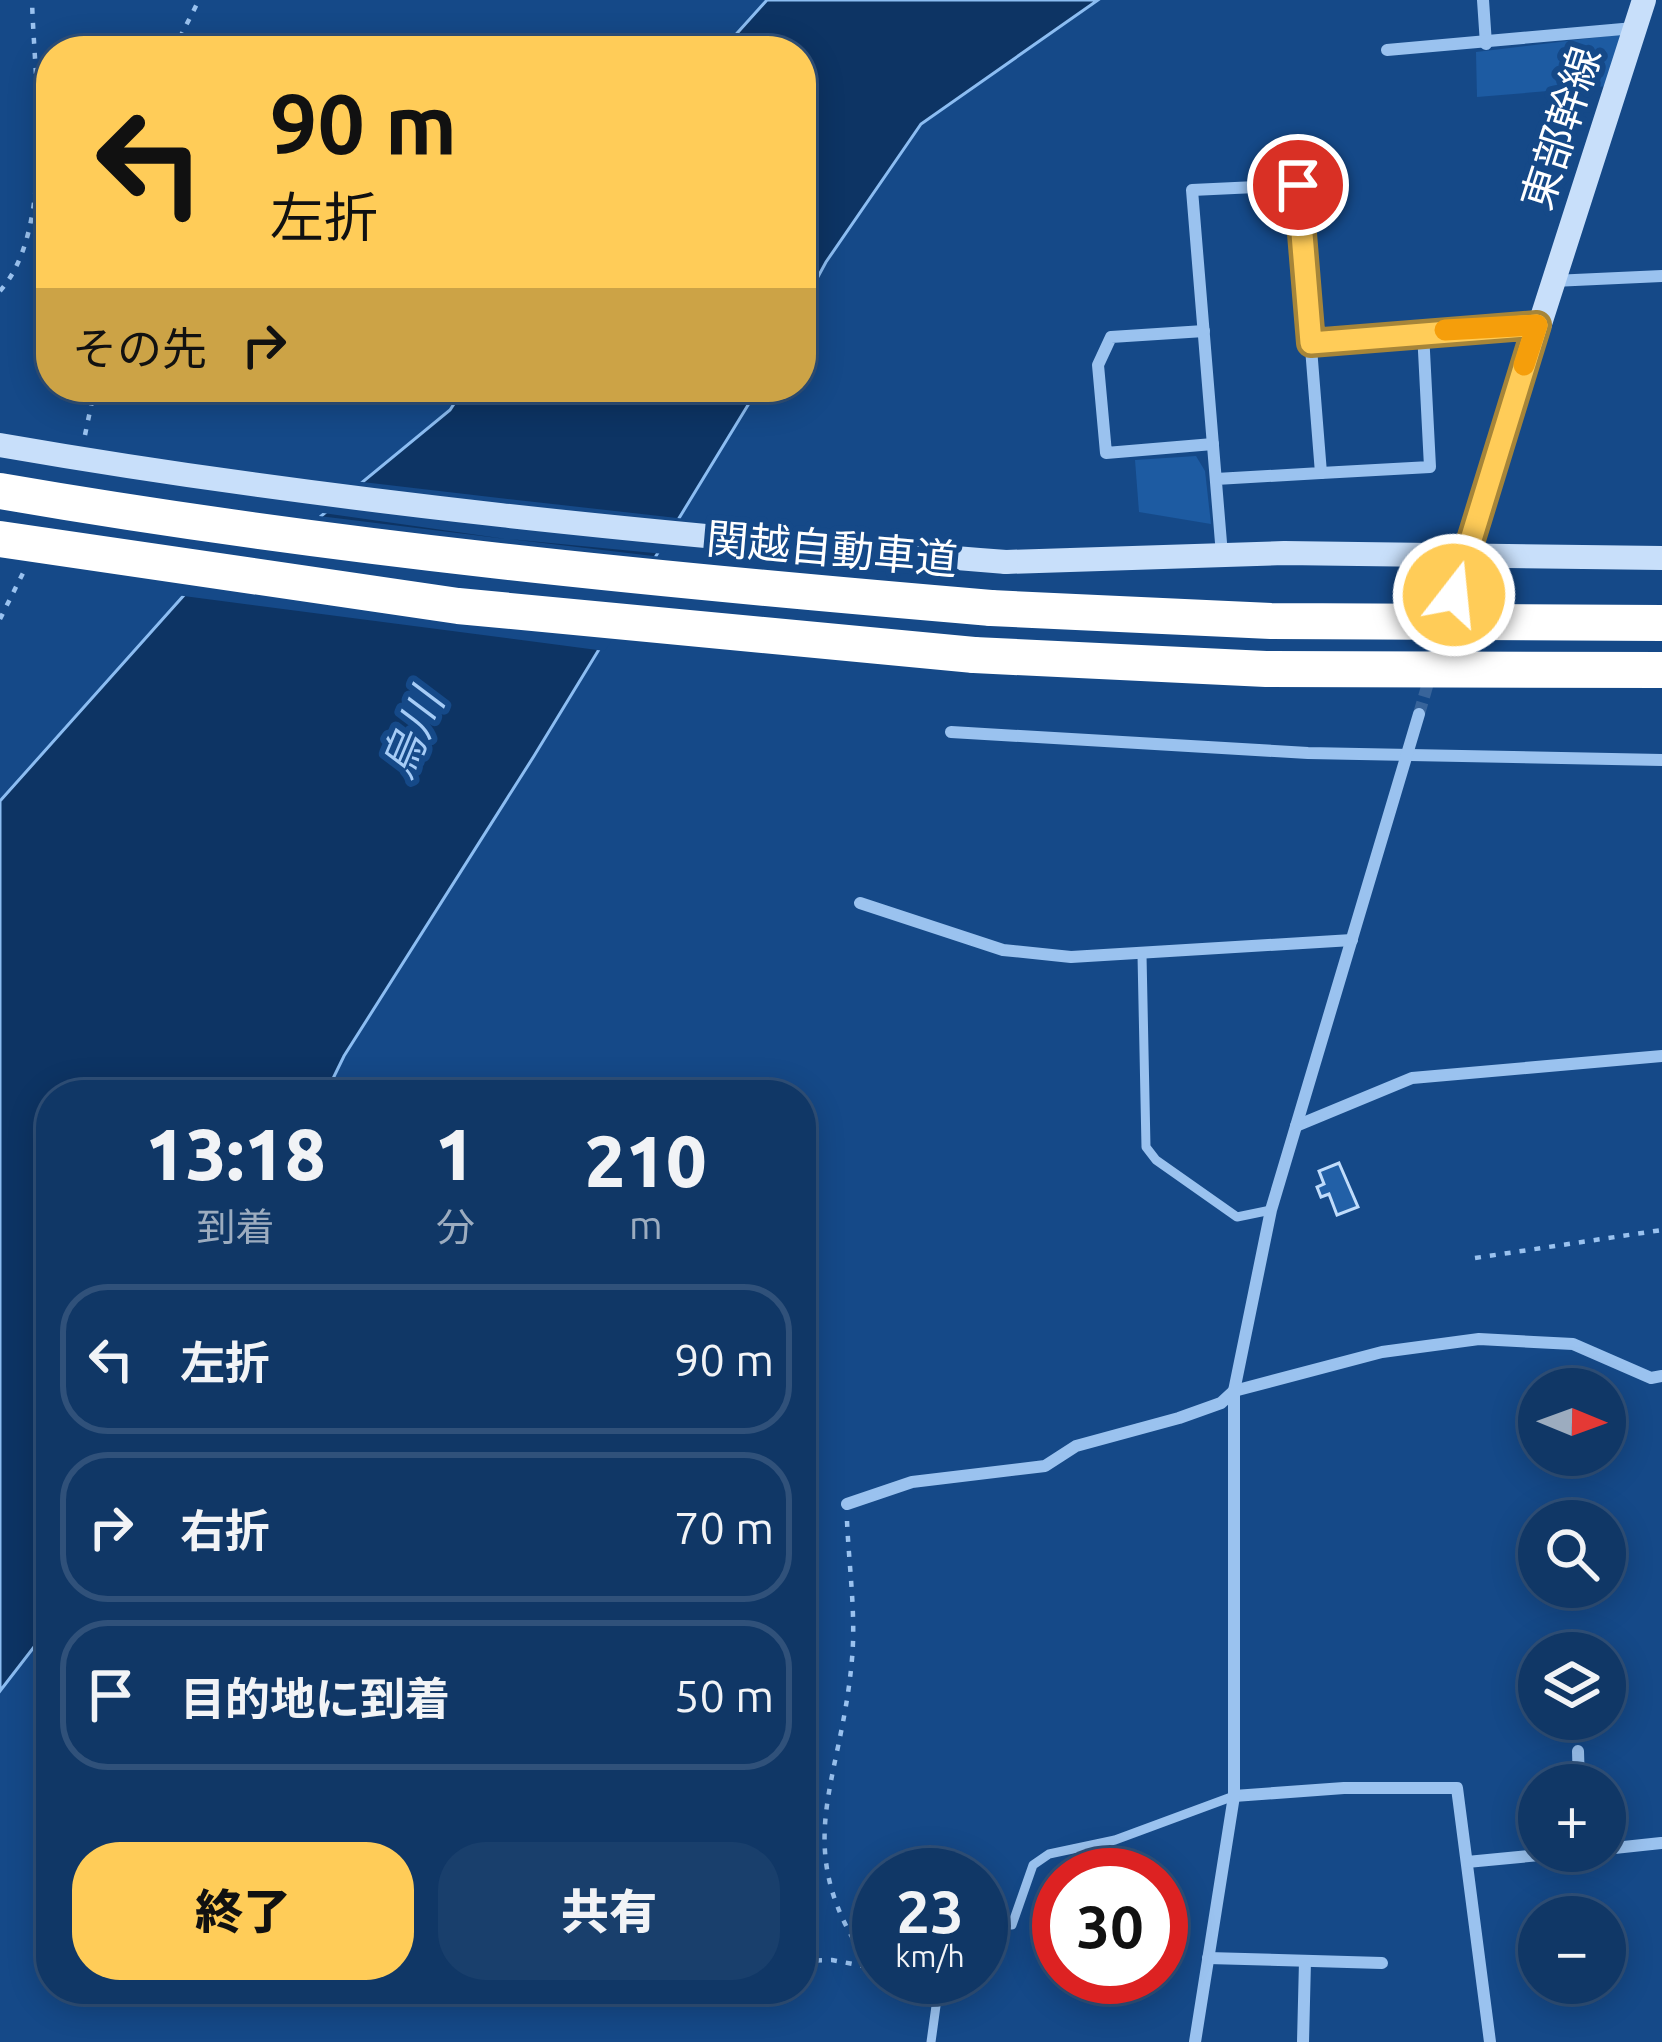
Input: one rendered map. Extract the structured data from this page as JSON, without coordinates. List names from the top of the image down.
{
  "streets": {
    "highway": ["関越自動車道"],
    "street": ["東部幹線"]
  },
  "water": ["烏川"],
  "north": "right",
  "page": {
    "turn": ["90 m", "左折"],
    "then": "その先",
    "eta": [
      "13:18",
      "到着",
      "1",
      "分",
      "210",
      "m"
    ],
    "list": [
      {
        "name": "左折",
        "value": "90 m"
      },
      {
        "name": "右折",
        "value": "70 m"
      },
      {
        "name": "目的地に到着",
        "value": "50 m"
      }
    ],
    "map_buttons": ["+", "−"],
    "buttons": ["終了", "共有"],
    "speed": "23 km/h",
    "limit": "30"
  }
}
